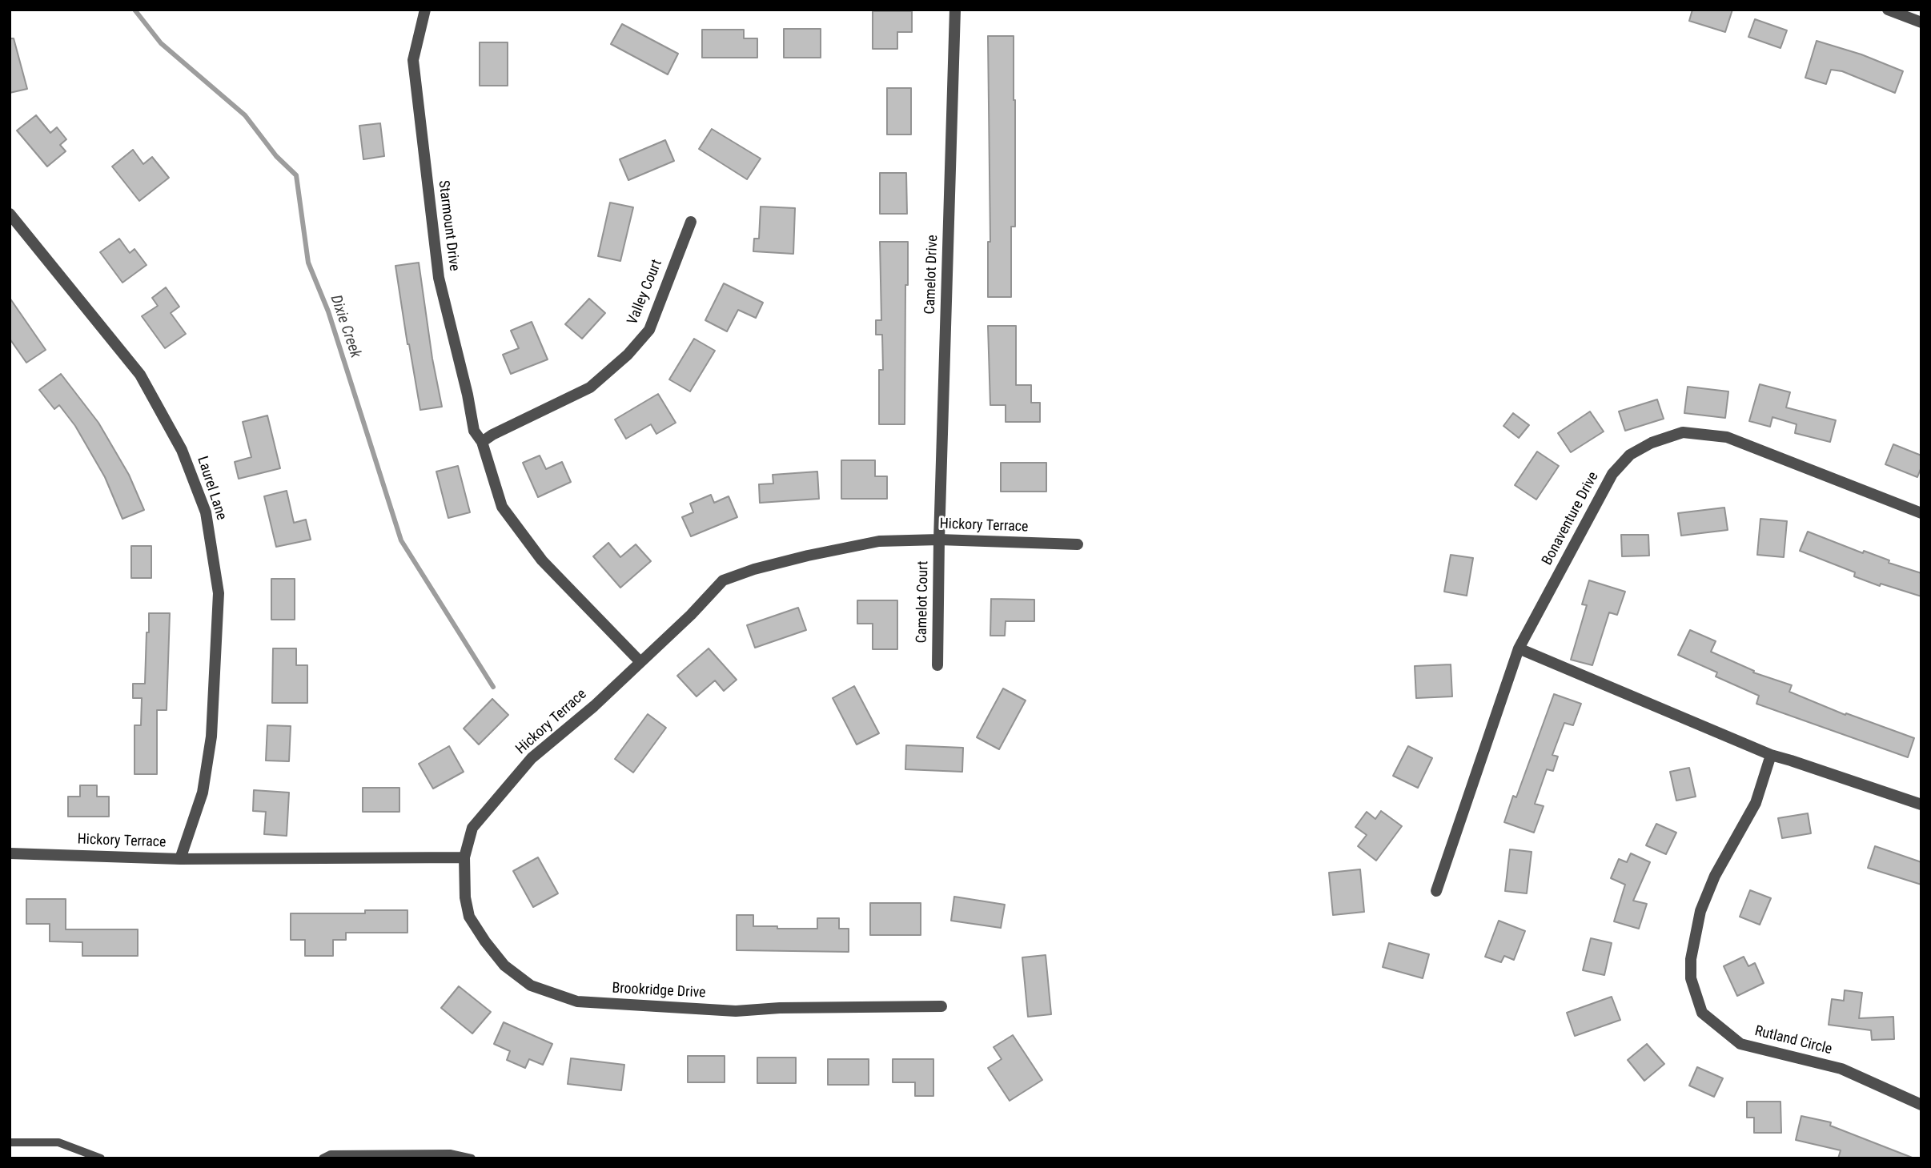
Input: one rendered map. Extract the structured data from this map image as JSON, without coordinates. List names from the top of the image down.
{
  "streets": {
    "street": [
      "Starmount Drive",
      "Camelot Drive",
      "Valley Court",
      "Laurel Lane",
      "Bonaventure Drive",
      "Hickory Terrace",
      "Camelot Court",
      "Brookridge Drive",
      "Rutland Circle"
    ]
  },
  "crossings": [
    ["Starmount Drive", "Valley Court"],
    ["Starmount Drive", "Hickory Terrace"],
    ["Camelot Drive", "Hickory Terrace"],
    ["Camelot Drive", "Camelot Court"],
    ["Laurel Lane", "Hickory Terrace"],
    ["Hickory Terrace", "Camelot Court"],
    ["Hickory Terrace", "Brookridge Drive"]
  ],
  "water": ["Dixie Creek"]
}
